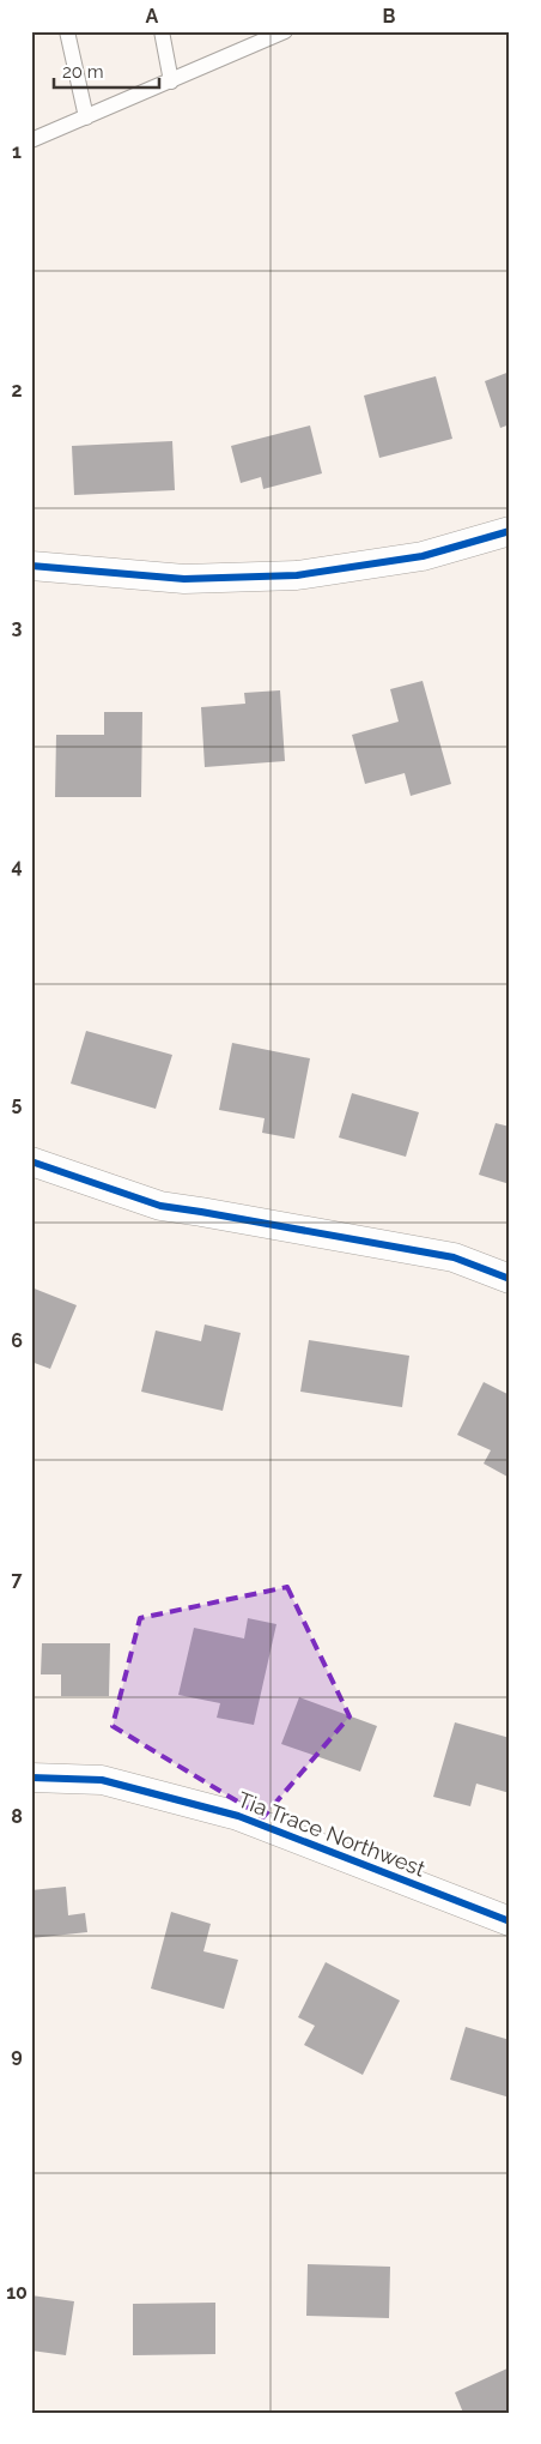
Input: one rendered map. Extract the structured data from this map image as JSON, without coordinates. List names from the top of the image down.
{
  "streets": {
    "street": ["Tia Trace Northwest"]
  },
  "scale_bar": "20 m",
  "grid": {
    "columns": ["A", "B"],
    "rows": [
      "1",
      "2",
      "3",
      "4",
      "5",
      "6",
      "7",
      "8",
      "9",
      "10"
    ]
  }
}
